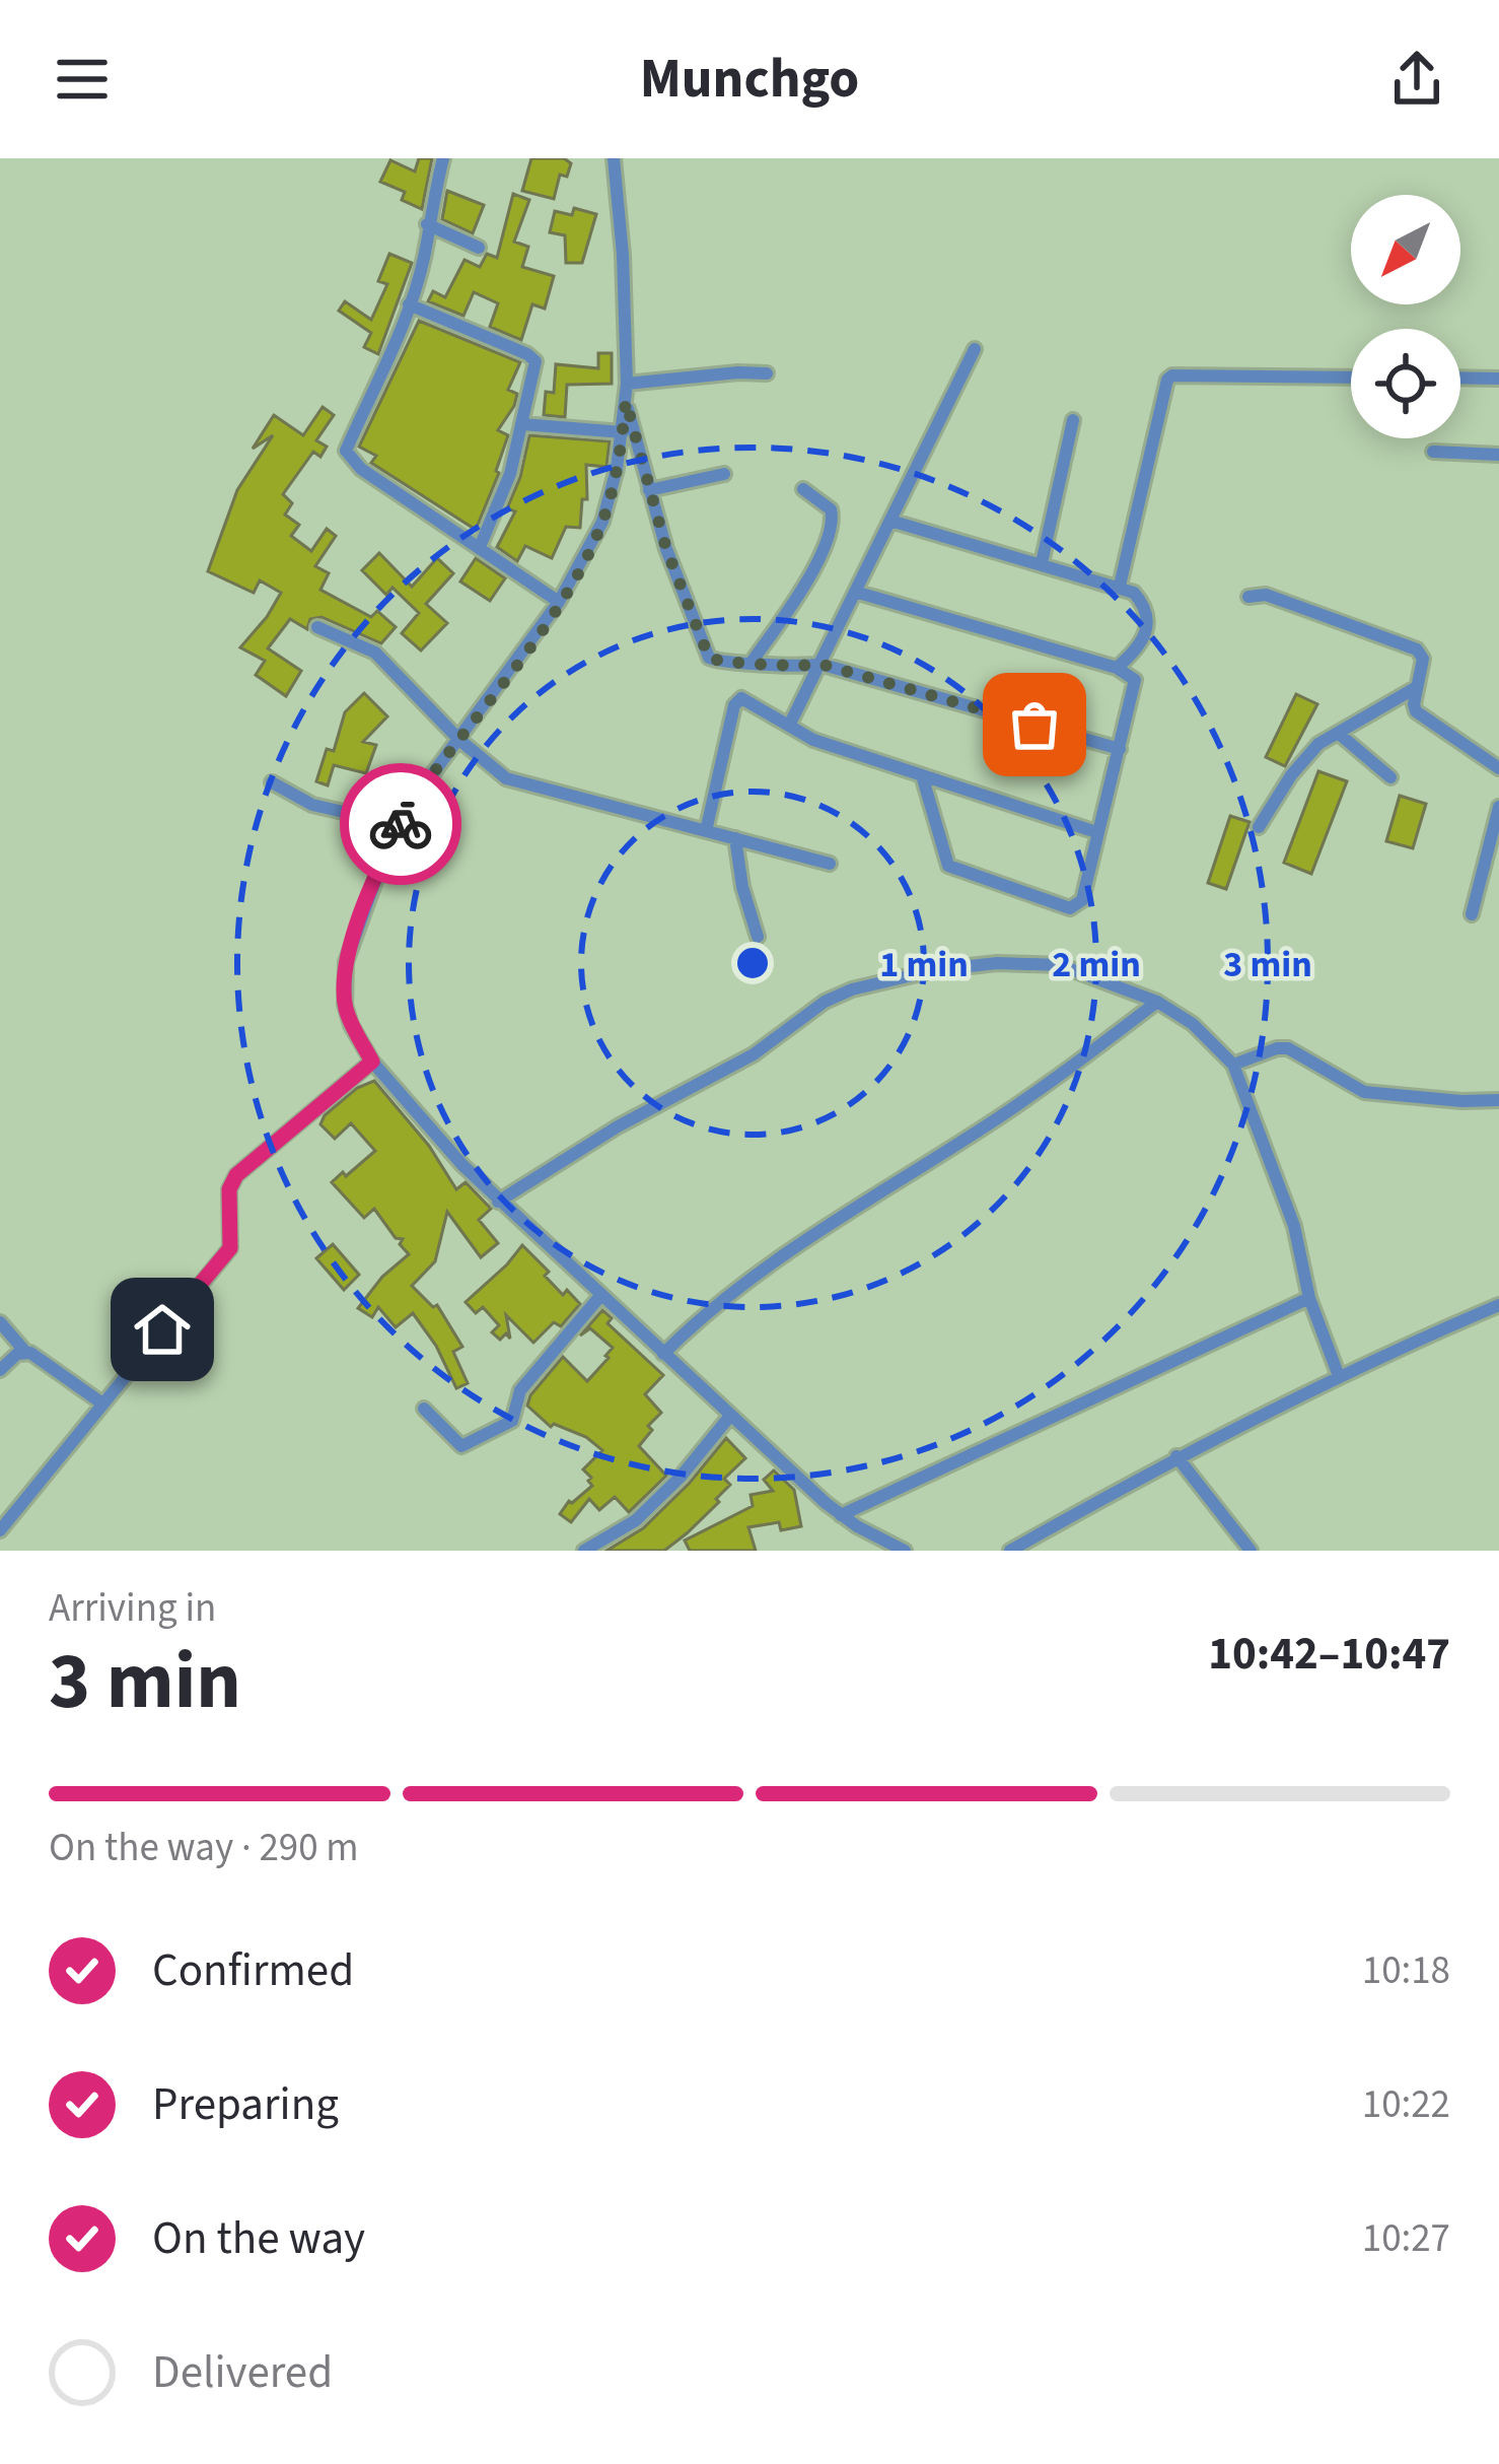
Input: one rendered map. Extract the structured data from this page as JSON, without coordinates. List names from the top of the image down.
{
  "north": "bottom left",
  "page": {
    "header": "Munchgo",
    "heading": ["3 min", "Arriving in", "10:42–10:47"],
    "bar": "On the way · 290 m",
    "list": [
      ["Confirmed", "10:18"],
      ["Preparing", "10:22"],
      ["On the way", "10:27"],
      "Delivered"
    ]
  },
  "rings": ["1 min", "2 min", "3 min"]
}
